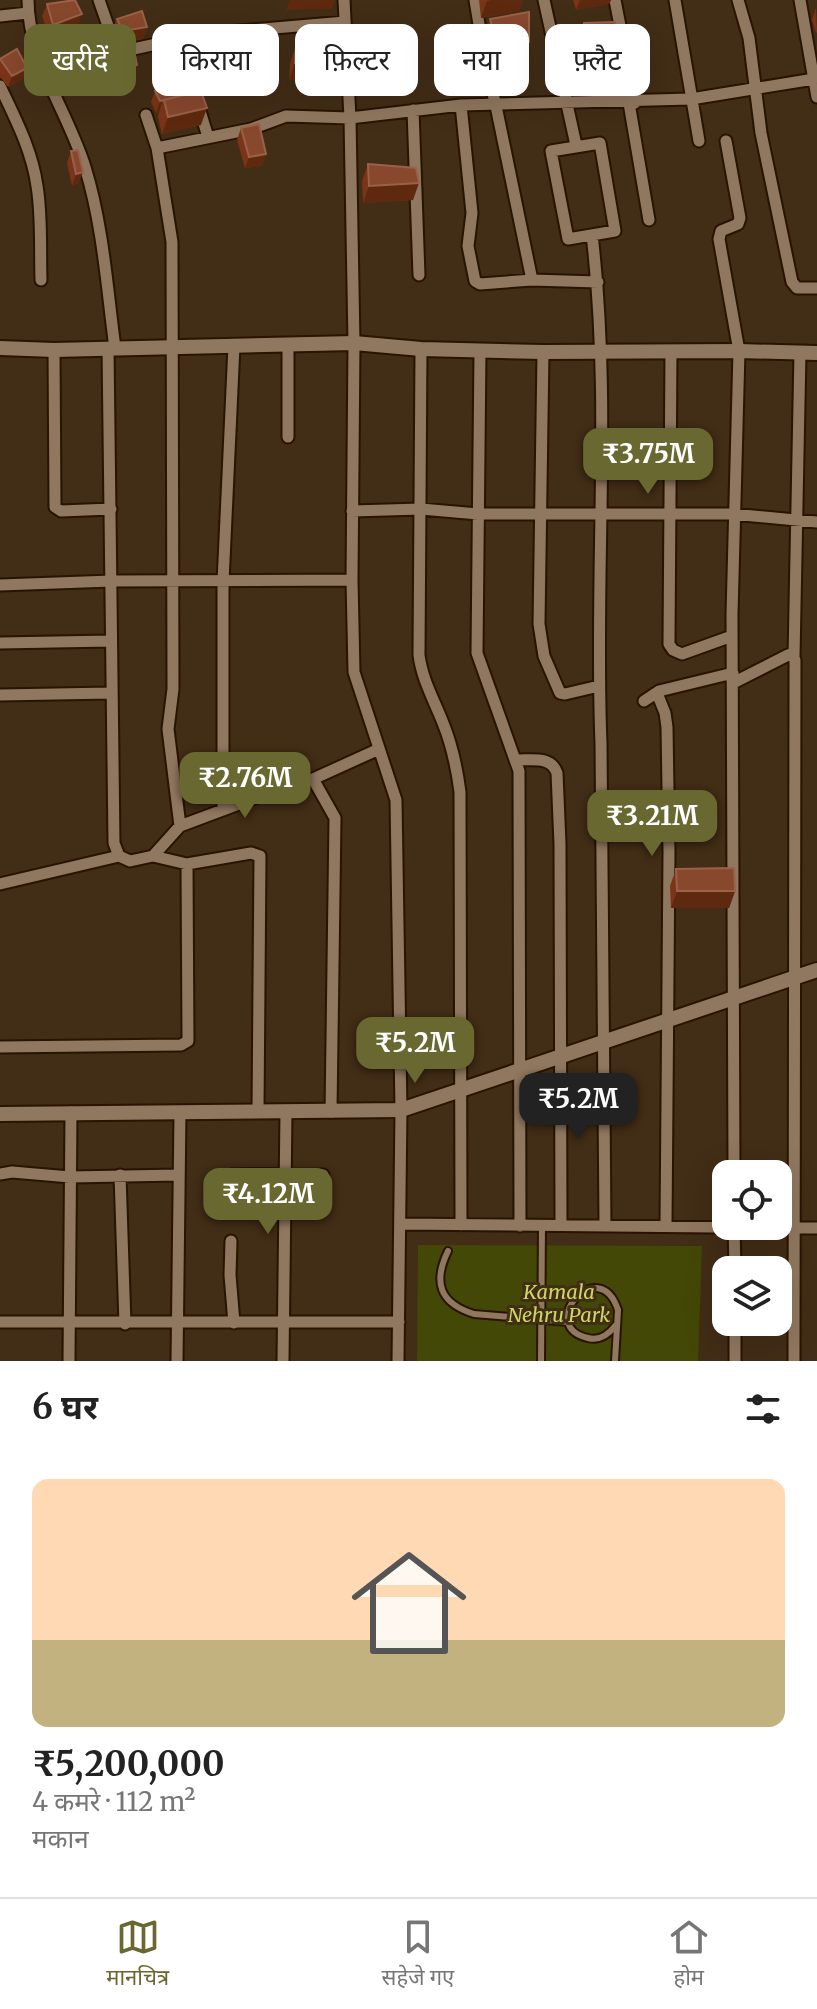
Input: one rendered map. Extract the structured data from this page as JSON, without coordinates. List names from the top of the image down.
{
  "parks": ["Kamala Nehru Park"],
  "page": {
    "chip": [
      "खरीदें",
      "किराया",
      "फ़िल्टर",
      "नया",
      "फ़्लैट"
    ],
    "price": [
      "₹3.75M",
      "₹2.76M",
      "₹3.21M",
      "₹5.2M",
      "₹5.2M",
      "₹4.12M"
    ],
    "heading": "6 घर",
    "list": [
      {
        "name": "₹5,200,000",
        "note": "4 कमरे · 112 m² · मकान"
      }
    ],
    "tabs": ["मानचित्र", "सहेजे गए", "होम"]
  }
}
